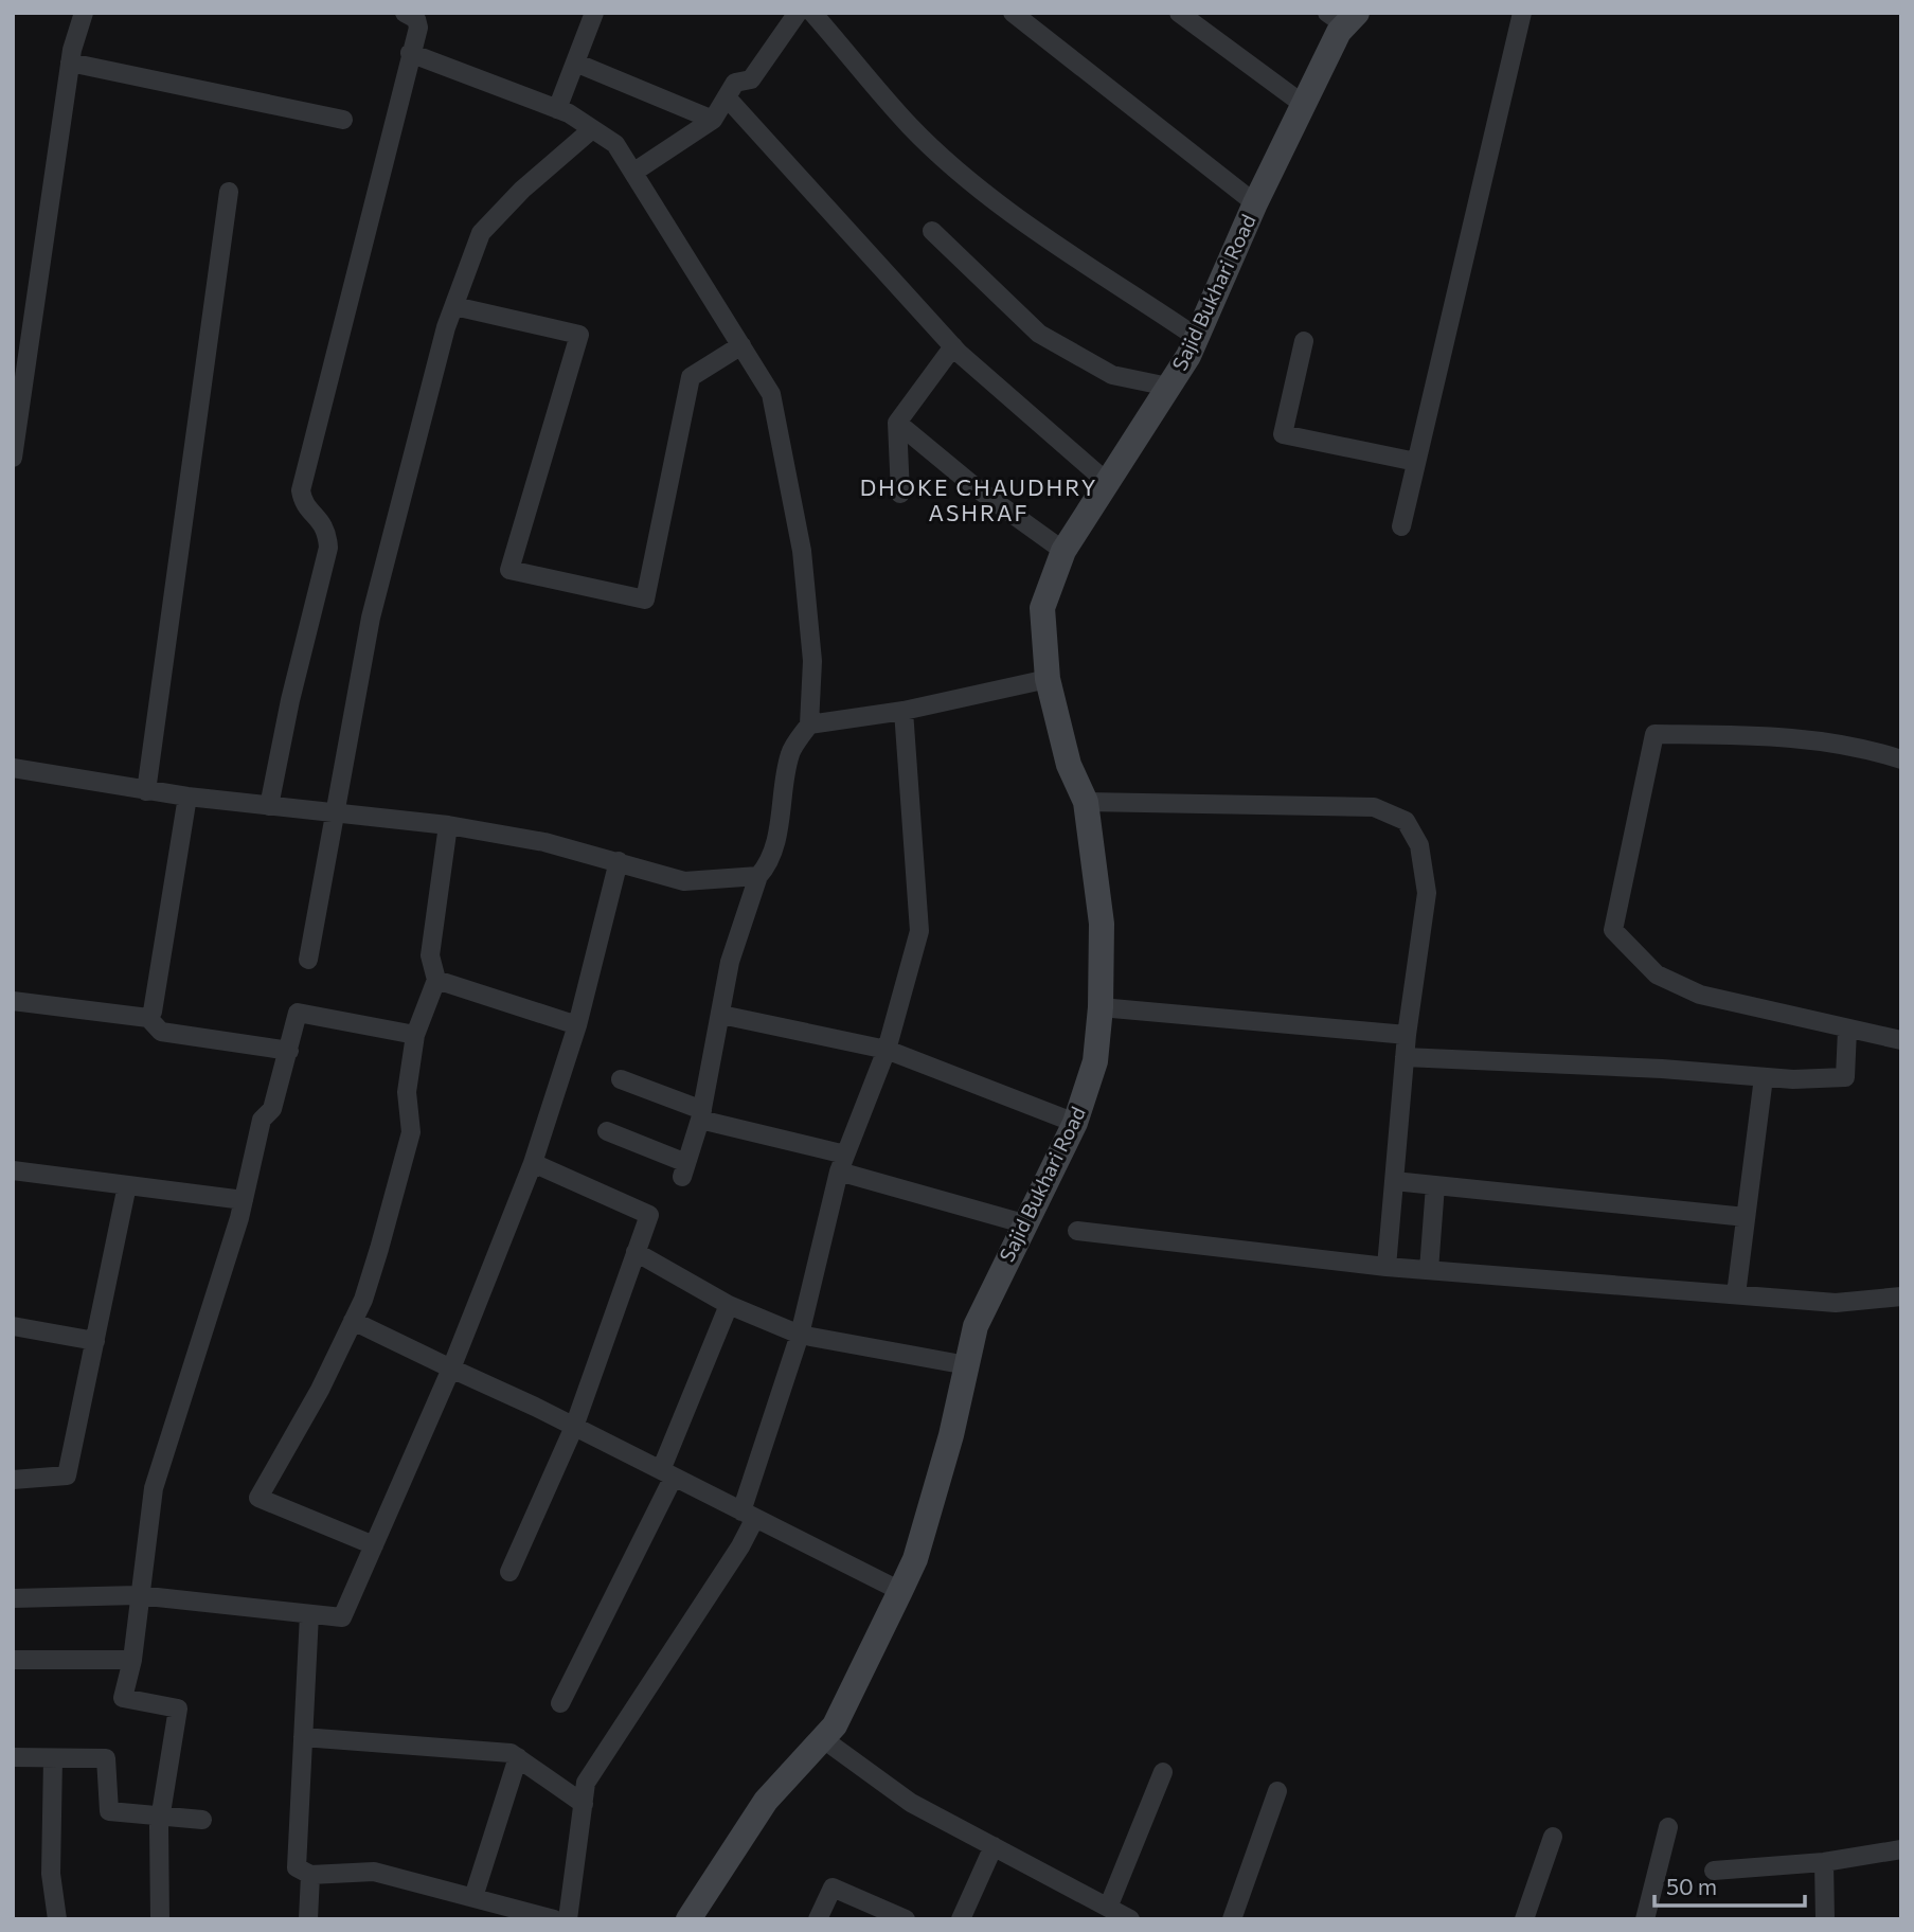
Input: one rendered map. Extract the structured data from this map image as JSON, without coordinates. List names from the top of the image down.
{
  "streets": {
    "street": ["Sajid Bukhari Road"]
  },
  "districts": ["DHOKE CHAUDHRY ASHRAF"],
  "scale_bar": "50 m"
}
